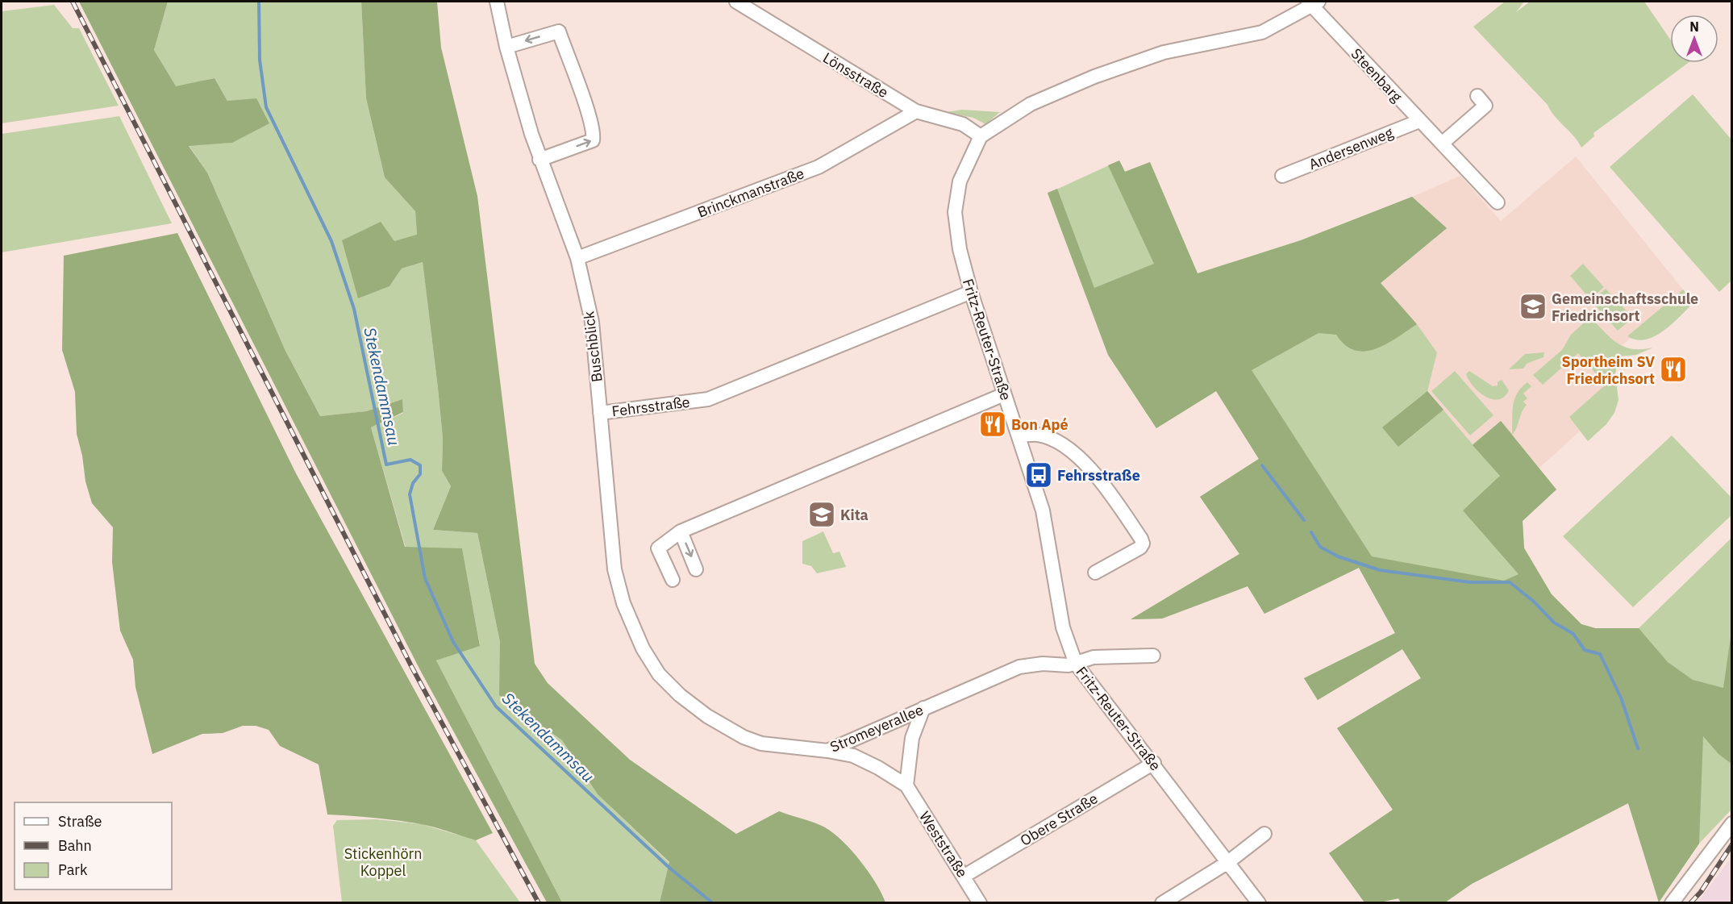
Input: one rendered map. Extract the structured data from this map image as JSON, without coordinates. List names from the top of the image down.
{
  "streets": {
    "street": [
      "Lönsstraße",
      "Steenbarg",
      "Andersenweg",
      "Brinckmanstraße",
      "Fritz-Reuter-Straße",
      "Buschblick",
      "Fehrsstraße",
      "Stromeyerallee",
      "Obere Straße",
      "Weststraße"
    ]
  },
  "crossings": [
    ["Lönsstraße", "Brinckmanstraße"],
    ["Lönsstraße", "Fritz-Reuter-Straße"],
    ["Steenbarg", "Andersenweg"],
    ["Brinckmanstraße", "Buschblick"],
    ["Fritz-Reuter-Straße", "Fehrsstraße"],
    ["Fritz-Reuter-Straße", "Stromeyerallee"],
    ["Fritz-Reuter-Straße", "Obere Straße"],
    ["Buschblick", "Fehrsstraße"],
    ["Buschblick", "Stromeyerallee"],
    ["Stromeyerallee", "Weststraße"],
    ["Obere Straße", "Weststraße"]
  ],
  "water": ["Stekendammsau"],
  "parks": ["Stickenhörn Koppel"],
  "places": {
    "school or university": ["Gemeinschaftsschule Friedrichsort", "Kita"],
    "restaurant": ["Sportheim SV Friedrichsort", "Bon Apé"],
    "bus stop": ["Fehrsstraße"]
  },
  "legend": ["Straße", "Bahn", "Park"],
  "north": "top"
}
